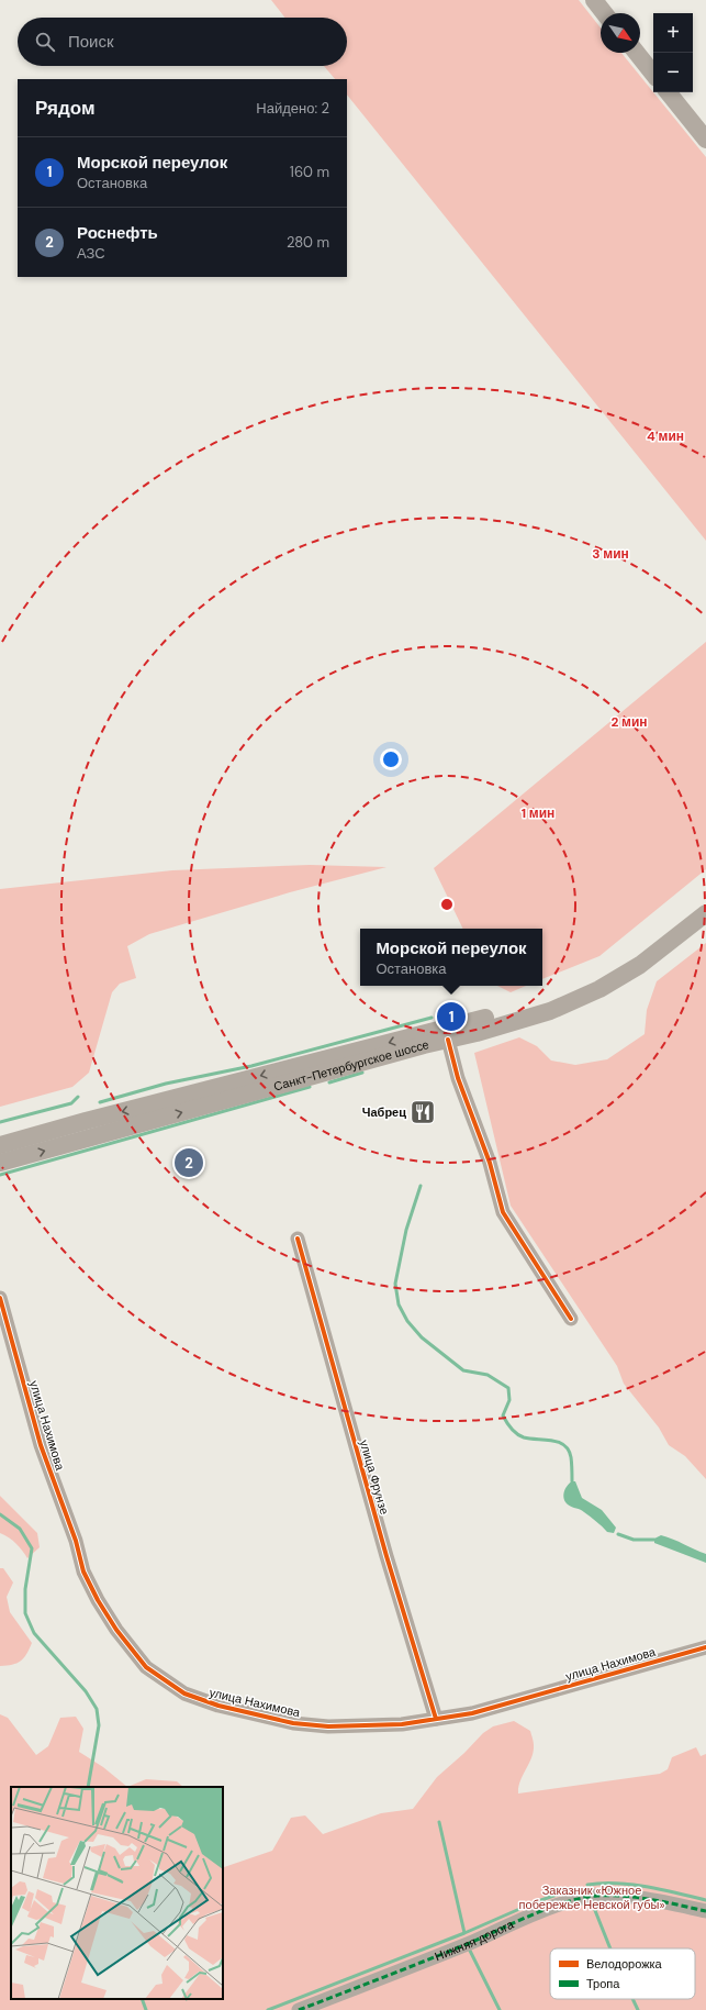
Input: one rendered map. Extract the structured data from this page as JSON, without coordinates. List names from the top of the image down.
{
  "streets": {
    "main road": ["Санкт-Петербургское шоссе"],
    "street": ["улица Нахимова", "улица Фрунзе", "Нижняя дорога"]
  },
  "crossings": [
    ["улица Нахимова", "улица Фрунзе"]
  ],
  "parks": ["Заказник «Южное побережье Невской губы»"],
  "places": {
    "restaurant": ["Чабрец"]
  },
  "legend": ["Велодорожка", "Тропа"],
  "north": "bottom right",
  "page": {
    "map_buttons": ["+", "−"],
    "search": "Поиск",
    "heading": ["Рядом", "Найдено: 2"],
    "list": [
      {
        "mark": "1",
        "name": "Морской переулок",
        "note": "Остановка",
        "value": "160 m"
      },
      {
        "mark": "2",
        "name": "Роснефть",
        "note": "АЗС",
        "value": "280 m"
      }
    ],
    "popup": ["Морской переулок", "Остановка"],
    "pins": ["1", "2"]
  },
  "rings": [
    "4 мин",
    "3 мин",
    "2 мин",
    "1 мин"
  ]
}
